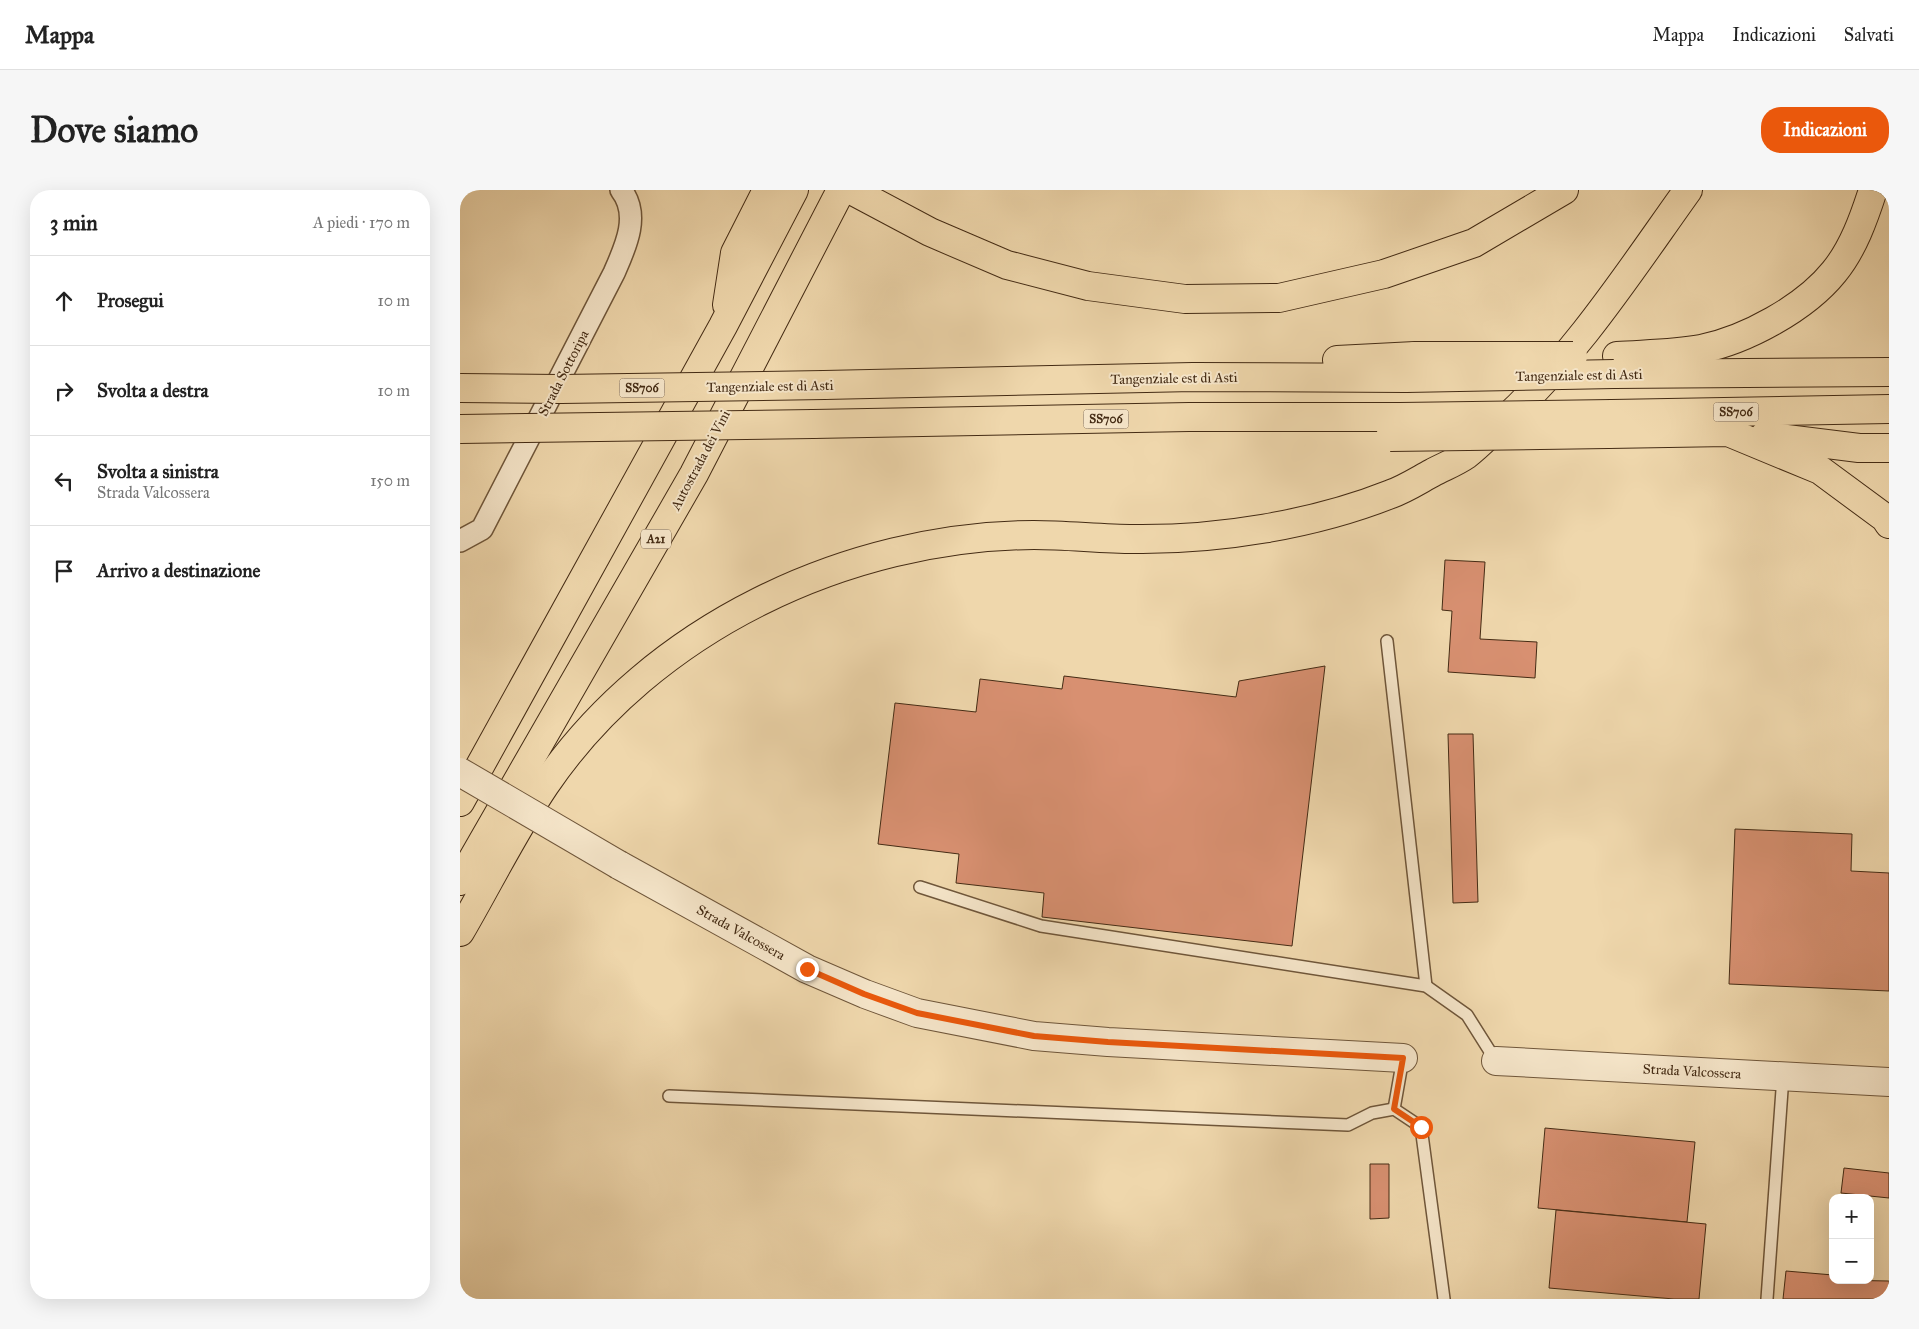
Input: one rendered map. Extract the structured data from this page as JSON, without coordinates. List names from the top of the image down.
{
  "streets": {
    "highway": [
      "Tangenziale est di Asti",
      "SS706",
      "Autostrada dei Vini",
      "A21"
    ],
    "street": ["Strada Sottoripa", "Strada Valcossera"]
  },
  "page": {
    "header": "Mappa",
    "nav": ["Mappa", "Indicazioni", "Salvati"],
    "buttons": "Indicazioni",
    "title": "Dove siamo",
    "heading": ["3 min", "A piedi · 170 m"],
    "list": [
      ["Prosegui", "10 m"],
      ["Svolta a destra", "10 m"],
      ["Svolta a sinistra", "Strada Valcossera", "150 m"],
      "Arrivo a destinazione"
    ],
    "map_buttons": ["+", "−"]
  }
}
